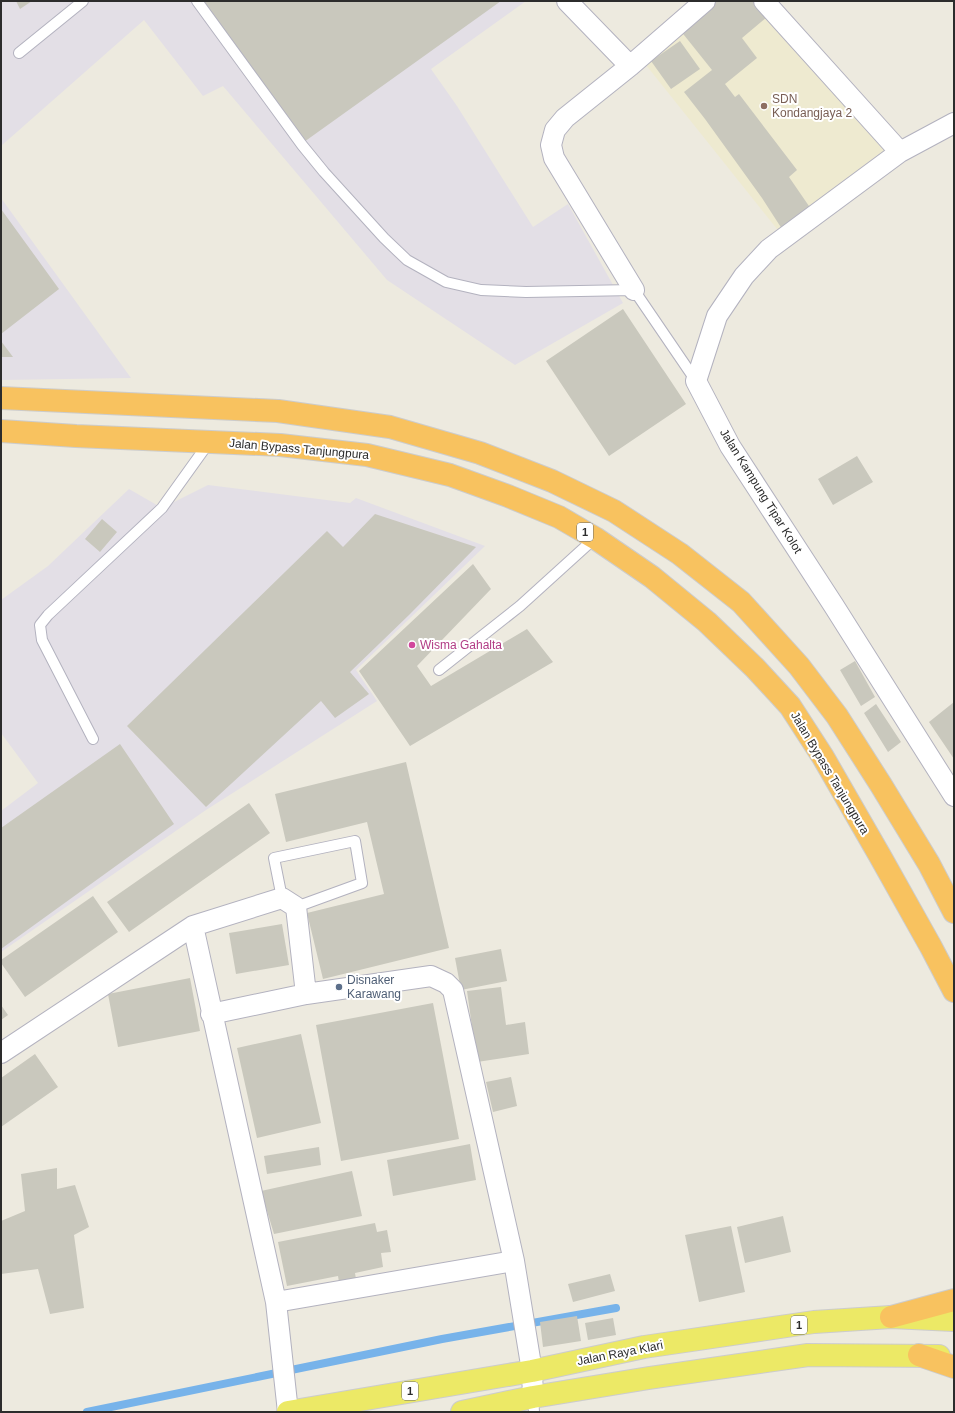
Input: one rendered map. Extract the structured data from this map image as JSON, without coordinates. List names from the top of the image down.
{
  "streets": {
    "highway": ["Jalan Bypass Tanjungpura", "1"],
    "main road": ["Jalan Raya Klari"],
    "street": ["Jalan Kampung Tipar Kolot"]
  },
  "places": ["SDN Kondangjaya 2", "Wisma Gahalta", "Disnaker Karawang"]
}
